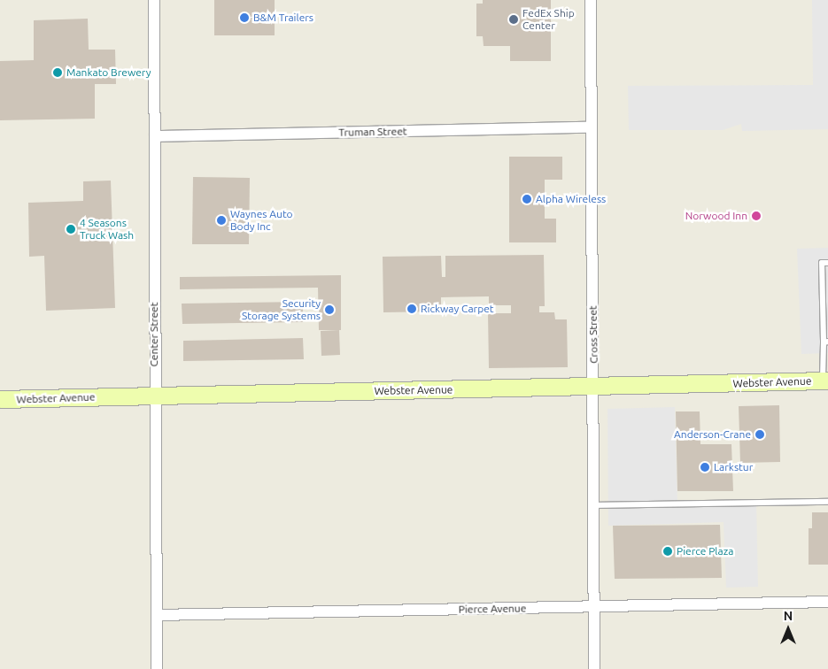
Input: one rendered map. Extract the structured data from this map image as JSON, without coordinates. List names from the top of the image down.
{
  "streets": {
    "street": [
      "Truman Street",
      "Center Street",
      "Cross Street",
      "Webster Avenue",
      "Pierce Avenue"
    ]
  },
  "crossings": [
    ["Truman Street", "Center Street"],
    ["Truman Street", "Cross Street"],
    ["Center Street", "Webster Avenue"],
    ["Center Street", "Pierce Avenue"],
    ["Cross Street", "Webster Avenue"],
    ["Cross Street", "Pierce Avenue"]
  ],
  "places": [
    "B&M Trailers",
    "FedEx Ship Center",
    "Mankato Brewery",
    "Alpha Wireless",
    "Norwood Inn",
    "Waynes Auto Body Inc",
    "4 Seasons Truck Wash",
    "Rickway Carpet",
    "Security Storage Systems",
    "Anderson-Crane",
    "Larkstur",
    "Pierce Plaza"
  ],
  "north": "top"
}
